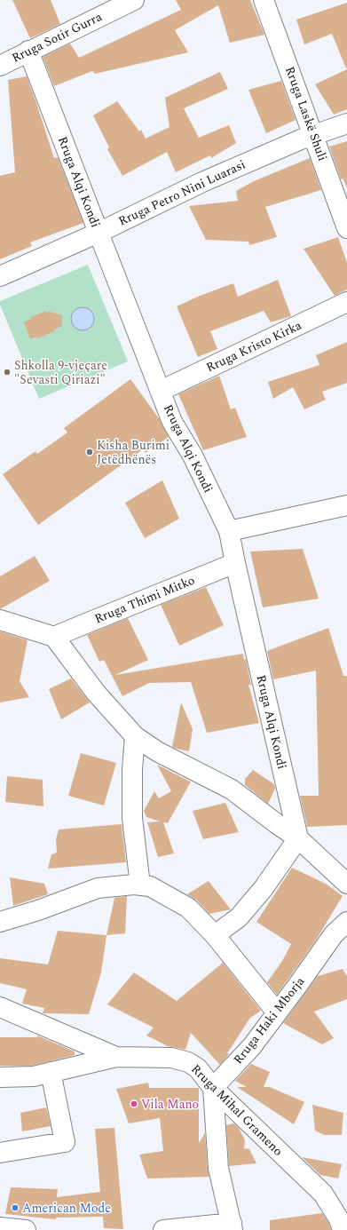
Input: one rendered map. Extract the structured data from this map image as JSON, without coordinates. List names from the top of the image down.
{
  "streets": {
    "street": [
      "Rruga Sotir Gurra",
      "Rruga Laskë Shuli",
      "Rruga Alqi Kondi",
      "Rruga Petro Nini Luarasi",
      "Rruga Kristo Kirka",
      "Rruga Thimi Mitko",
      "Rruga Haki Mborja",
      "Rruga Mihal Grameno"
    ]
  },
  "crossings": [
    ["Rruga Sotir Gurra", "Rruga Alqi Kondi"],
    ["Rruga Laskë Shuli", "Rruga Petro Nini Luarasi"],
    ["Rruga Alqi Kondi", "Rruga Petro Nini Luarasi"],
    ["Rruga Alqi Kondi", "Rruga Kristo Kirka"],
    ["Rruga Alqi Kondi", "Rruga Thimi Mitko"],
    ["Rruga Haki Mborja", "Rruga Mihal Grameno"]
  ],
  "places": [
    "Shkolla 9-vjeçare \"Sevasti Qiriazi\"",
    "Kisha Burimi Jetëdhënës",
    "Vila Mano",
    "American Mode"
  ]
}
